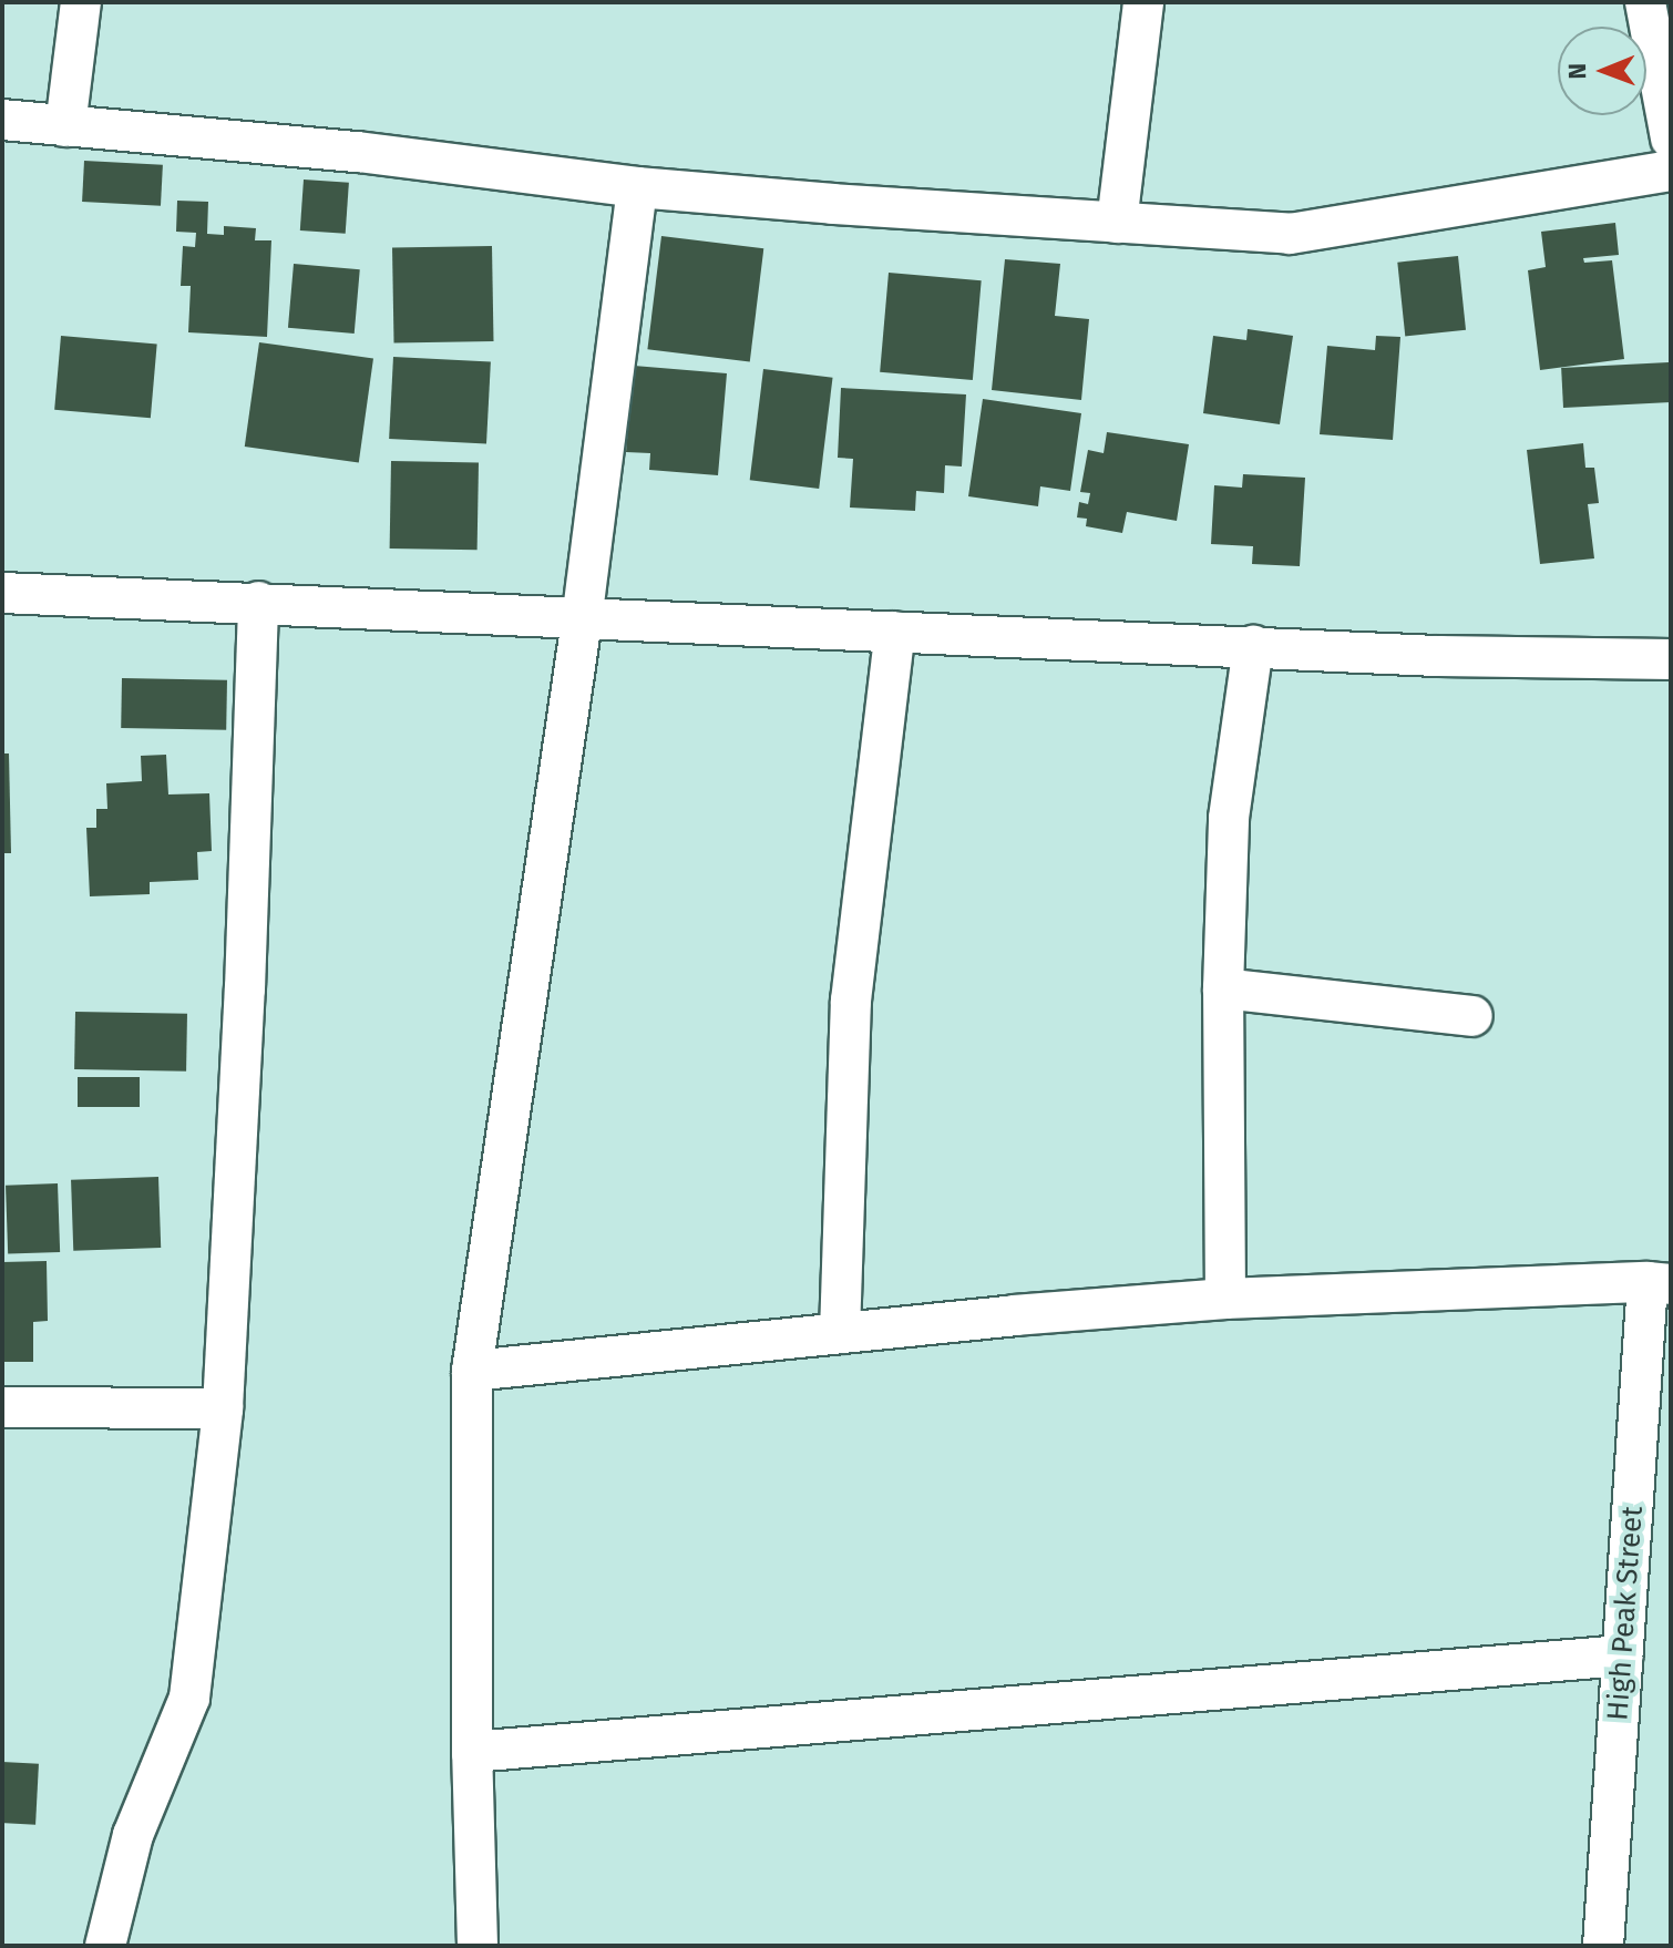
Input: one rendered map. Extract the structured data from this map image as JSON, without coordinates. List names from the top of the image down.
{
  "streets": {
    "street": ["High Peak Street"]
  },
  "north": "left"
}
